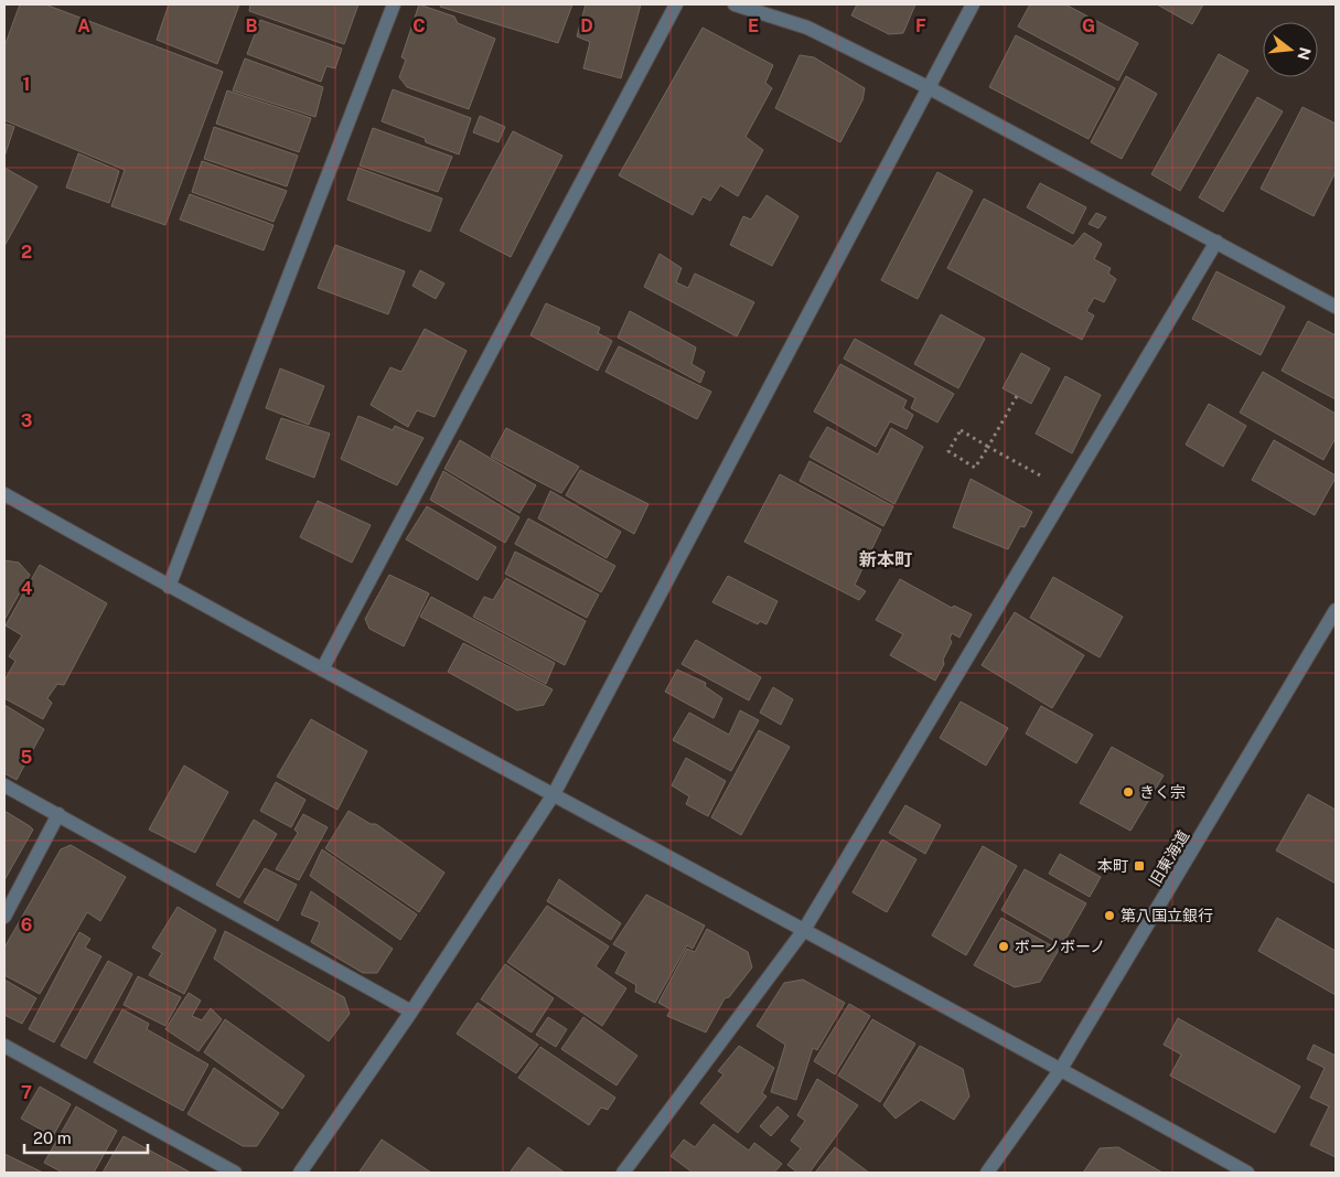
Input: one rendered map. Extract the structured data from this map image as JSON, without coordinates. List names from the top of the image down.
{
  "streets": {
    "street": ["旧東海道"]
  },
  "districts": ["新本町"],
  "places": {
    "other": ["きく宗", "第八国立銀行", "ボーノボーノ"],
    "transit": ["本町"]
  },
  "scale_bar": "20 m",
  "north": "right",
  "grid": {
    "columns": [
      "A",
      "B",
      "C",
      "D",
      "E",
      "F",
      "G"
    ],
    "rows": [
      "1",
      "2",
      "3",
      "4",
      "5",
      "6",
      "7"
    ]
  }
}
